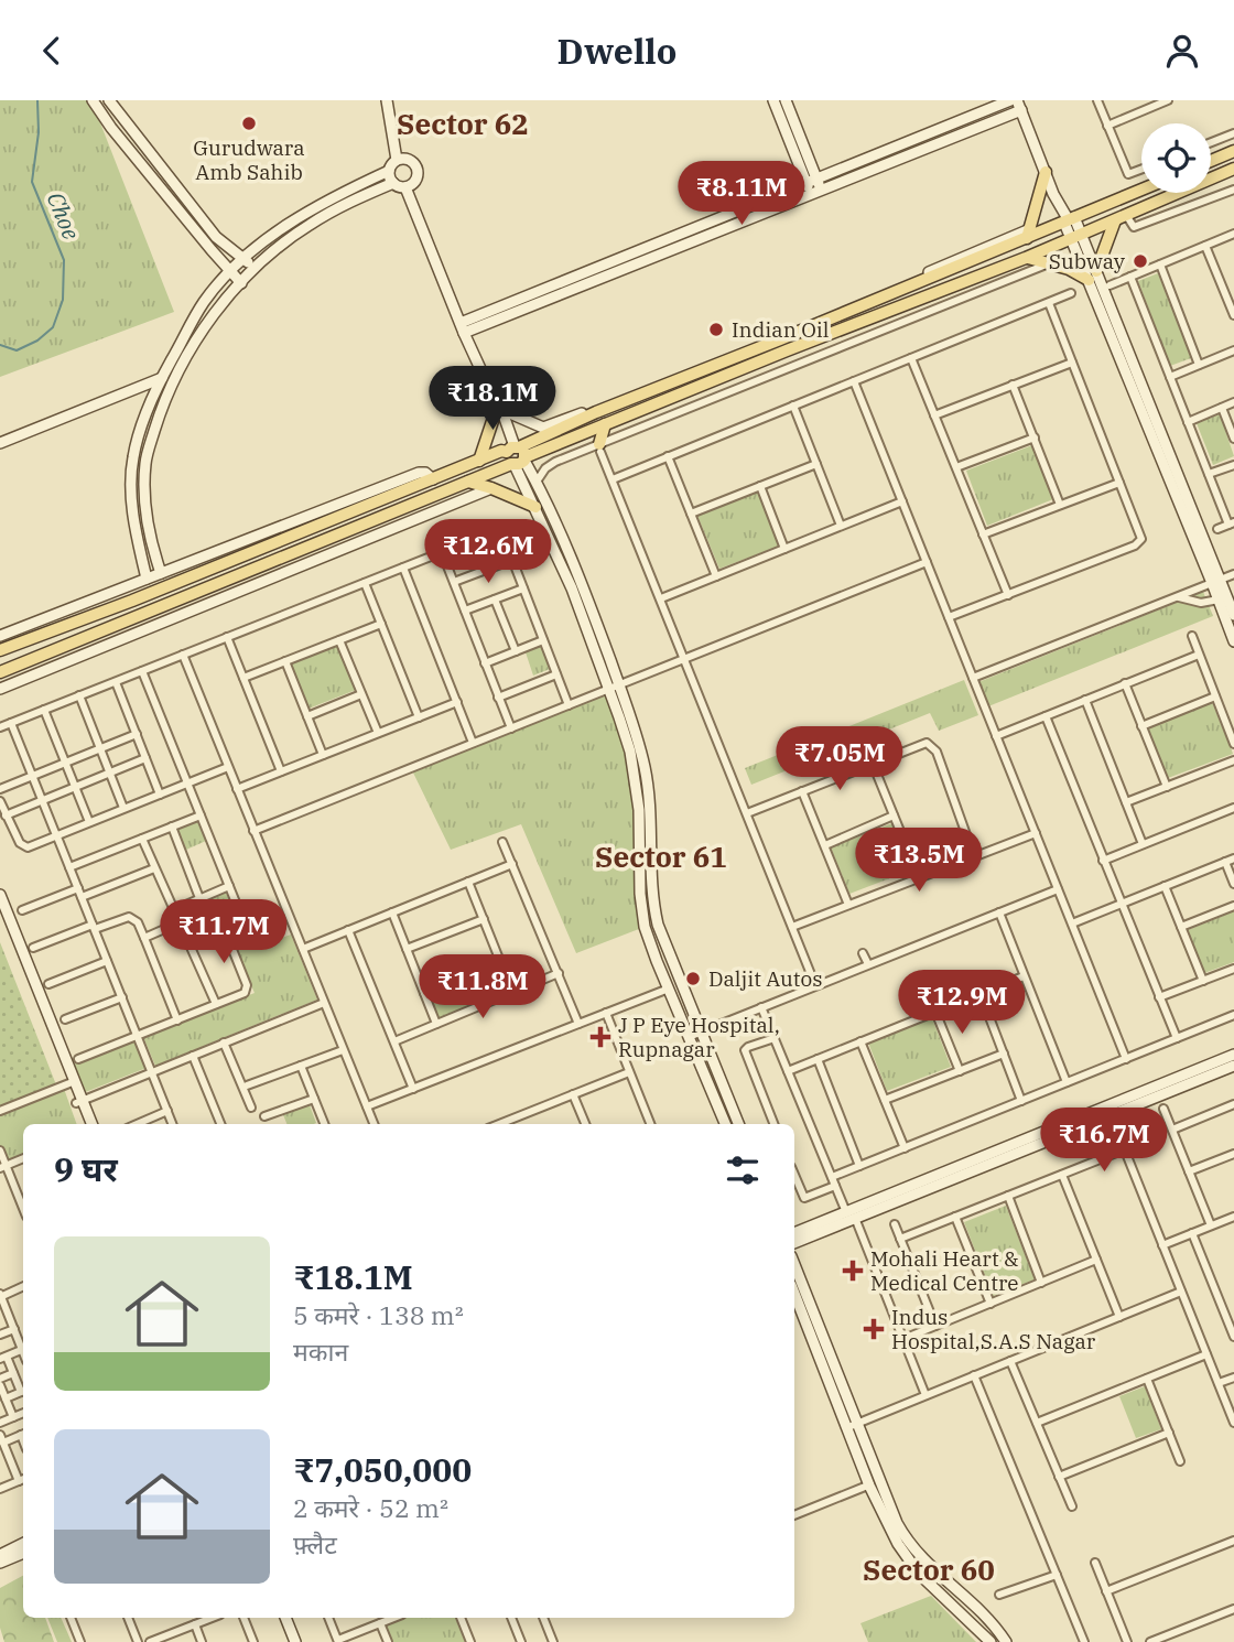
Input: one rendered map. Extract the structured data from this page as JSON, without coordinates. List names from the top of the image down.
{
  "districts": ["Sector 62", "Sector 61", "Sector 60"],
  "water": ["Choe"],
  "places": {
    "other": [
      "Gurudwara Amb Sahib",
      "Subway",
      "Indian Oil",
      "Daljit Autos"
    ],
    "health": ["J P Eye Hospital, Rupnagar", "Mohali Heart & Medical Centre", "Indus Hospital,S.A.S Nagar"]
  },
  "page": {
    "header": "Dwello",
    "price": [
      "₹8.11M",
      "₹18.1M",
      "₹12.6M",
      "₹7.05M",
      "₹13.5M",
      "₹11.7M",
      "₹11.8M",
      "₹12.9M",
      "₹16.7M"
    ],
    "heading": "9 घर",
    "list": [
      {
        "name": "₹18.1M",
        "note": "5 कमरे · 138 m² · मकान"
      },
      {
        "name": "₹7,050,000",
        "note": "2 कमरे · 52 m² · फ़्लैट"
      }
    ]
  }
}
